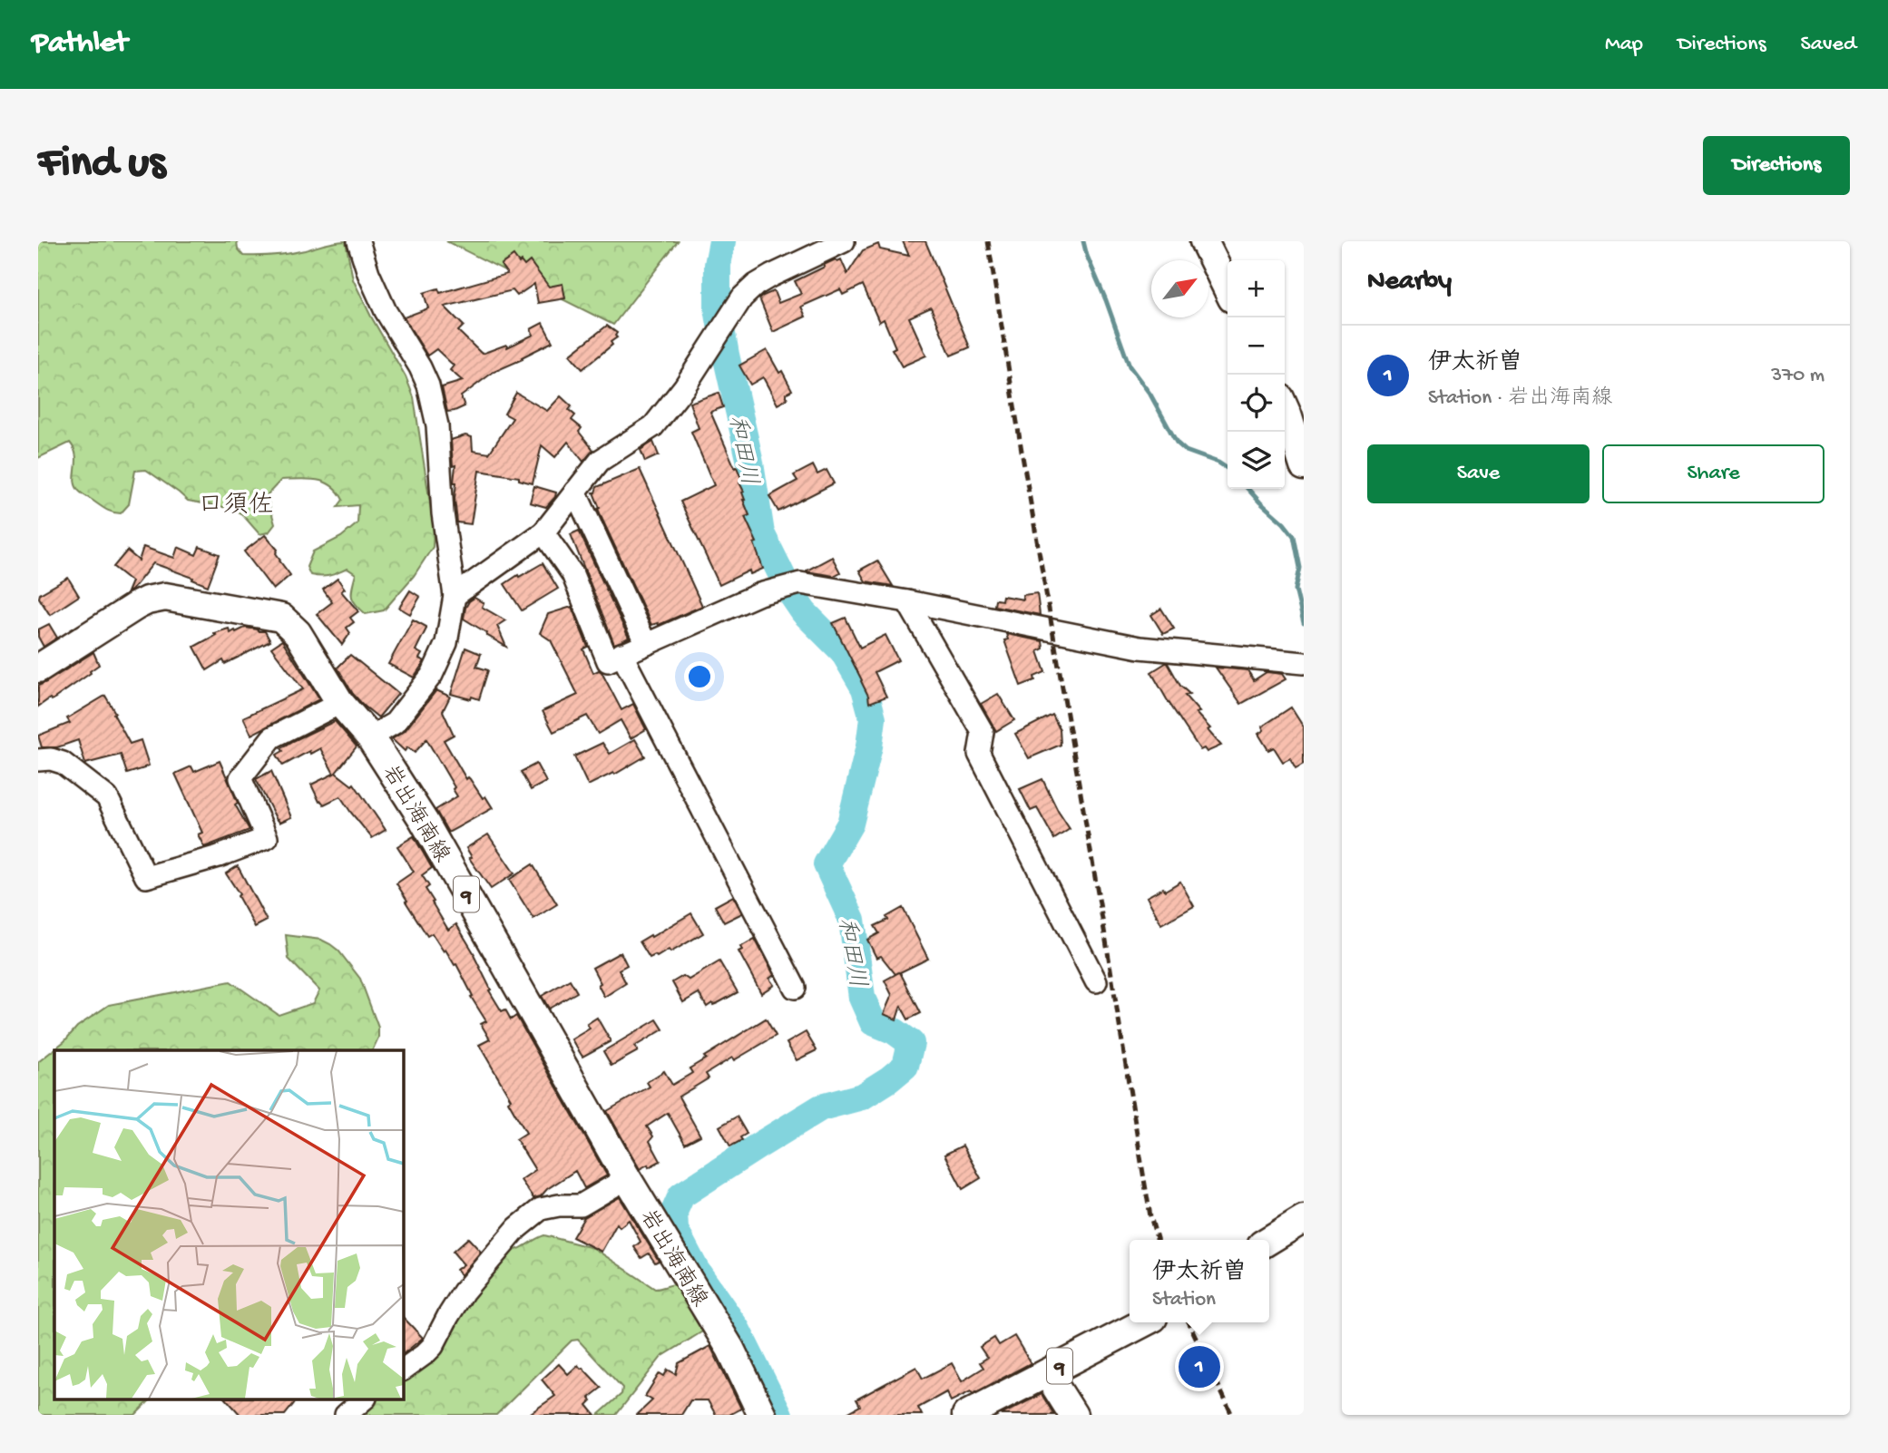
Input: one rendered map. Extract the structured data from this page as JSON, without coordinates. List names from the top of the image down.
{
  "streets": {
    "main road": ["岩出海南線", "9"]
  },
  "districts": ["口須佐"],
  "water": ["和田川"],
  "north": "top right",
  "page": {
    "header": "Pathlet",
    "nav": ["Map", "Directions", "Saved"],
    "buttons": [
      "Directions",
      ["Save", "Share"]
    ],
    "title": "Find us",
    "heading": "Nearby",
    "map_buttons": ["+", "−"],
    "list": [
      {
        "mark": "1",
        "name": "伊太祈曽",
        "note": "Station · 岩出海南線",
        "value": "370 m"
      }
    ],
    "popup": ["伊太祈曽", "Station"],
    "pins": "1"
  }
}
